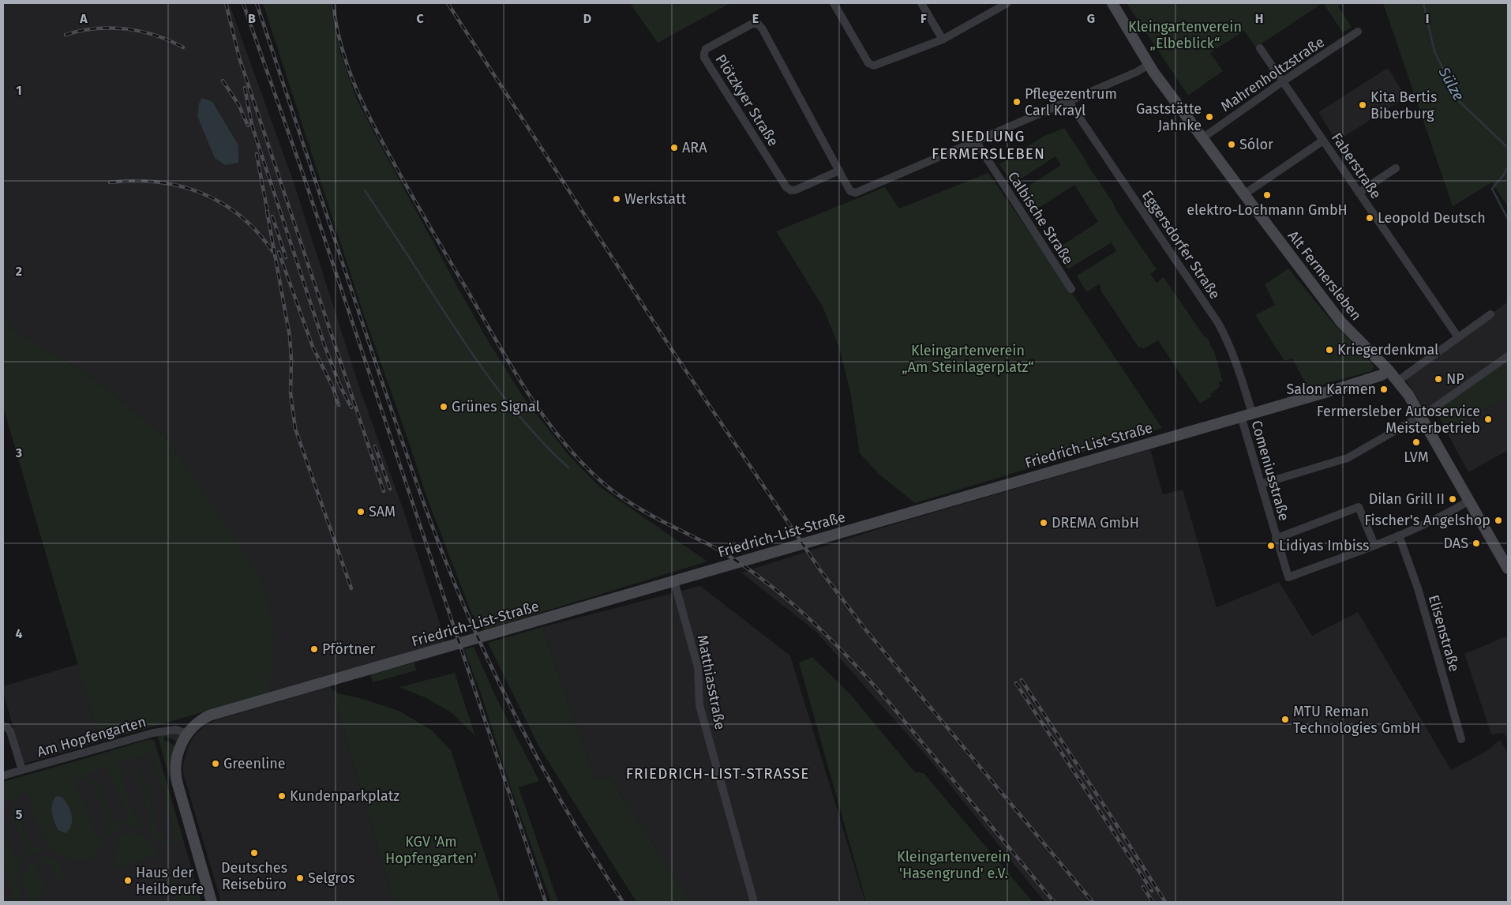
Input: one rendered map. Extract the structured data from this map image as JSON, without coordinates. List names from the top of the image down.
{
  "streets": {
    "street": [
      "Mahrenholtzstraße",
      "Plötzkyer Straße",
      "Faberstraße",
      "Calbische Straße",
      "Eggersdorfer Straße",
      "Alt Fermersleben",
      "Friedrich-List-Straße",
      "Comeniusstraße",
      "Elisenstraße",
      "Matthiasstraße",
      "Am Hopfengarten"
    ]
  },
  "crossings": [
    ["Mahrenholtzstraße", "Faberstraße"],
    ["Mahrenholtzstraße", "Alt Fermersleben"],
    ["Plötzkyer Straße", "Calbische Straße"],
    ["Eggersdorfer Straße", "Friedrich-List-Straße"],
    ["Eggersdorfer Straße", "Comeniusstraße"],
    ["Alt Fermersleben", "Friedrich-List-Straße"],
    ["Friedrich-List-Straße", "Comeniusstraße"],
    ["Friedrich-List-Straße", "Matthiasstraße"],
    ["Friedrich-List-Straße", "Am Hopfengarten"]
  ],
  "districts": ["SIEDLUNG FERMERSLEBEN", "FRIEDRICH-LIST-STRASSE"],
  "water": ["Sülze"],
  "parks": [
    "Kleingartenverein „Elbeblick“",
    "Kleingartenverein „Am Steinlagerplatz“",
    "KGV 'Am Hopfengarten'",
    "Kleingartenverein 'Hasengrund' e.V."
  ],
  "places": [
    "Pflegezentrum Carl Krayl",
    "Kita Bertis Biberburg",
    "Gaststätte Jahnke",
    "Sólor",
    "ARA",
    "elektro-Lochmann GmbH",
    "Werkstatt",
    "Leopold Deutsch",
    "Kriegerdenkmal",
    "NP",
    "Salon Karmen",
    "Grünes Signal",
    "Fermersleber Autoservice Meisterbetrieb",
    "LVM",
    "Dilan Grill II",
    "SAM",
    "Fischer's Angelshop",
    "DREMA GmbH",
    "DAS",
    "Lidiyas Imbiss",
    "Pförtner",
    "MTU Reman Technologies GmbH",
    "Greenline",
    "Kundenparkplatz",
    "Deutsches Reisebüro",
    "Selgros",
    "Haus der Heilberufe"
  ],
  "grid": {
    "columns": [
      "A",
      "B",
      "C",
      "D",
      "E",
      "F",
      "G",
      "H",
      "I"
    ],
    "rows": [
      "1",
      "2",
      "3",
      "4",
      "5"
    ]
  }
}
